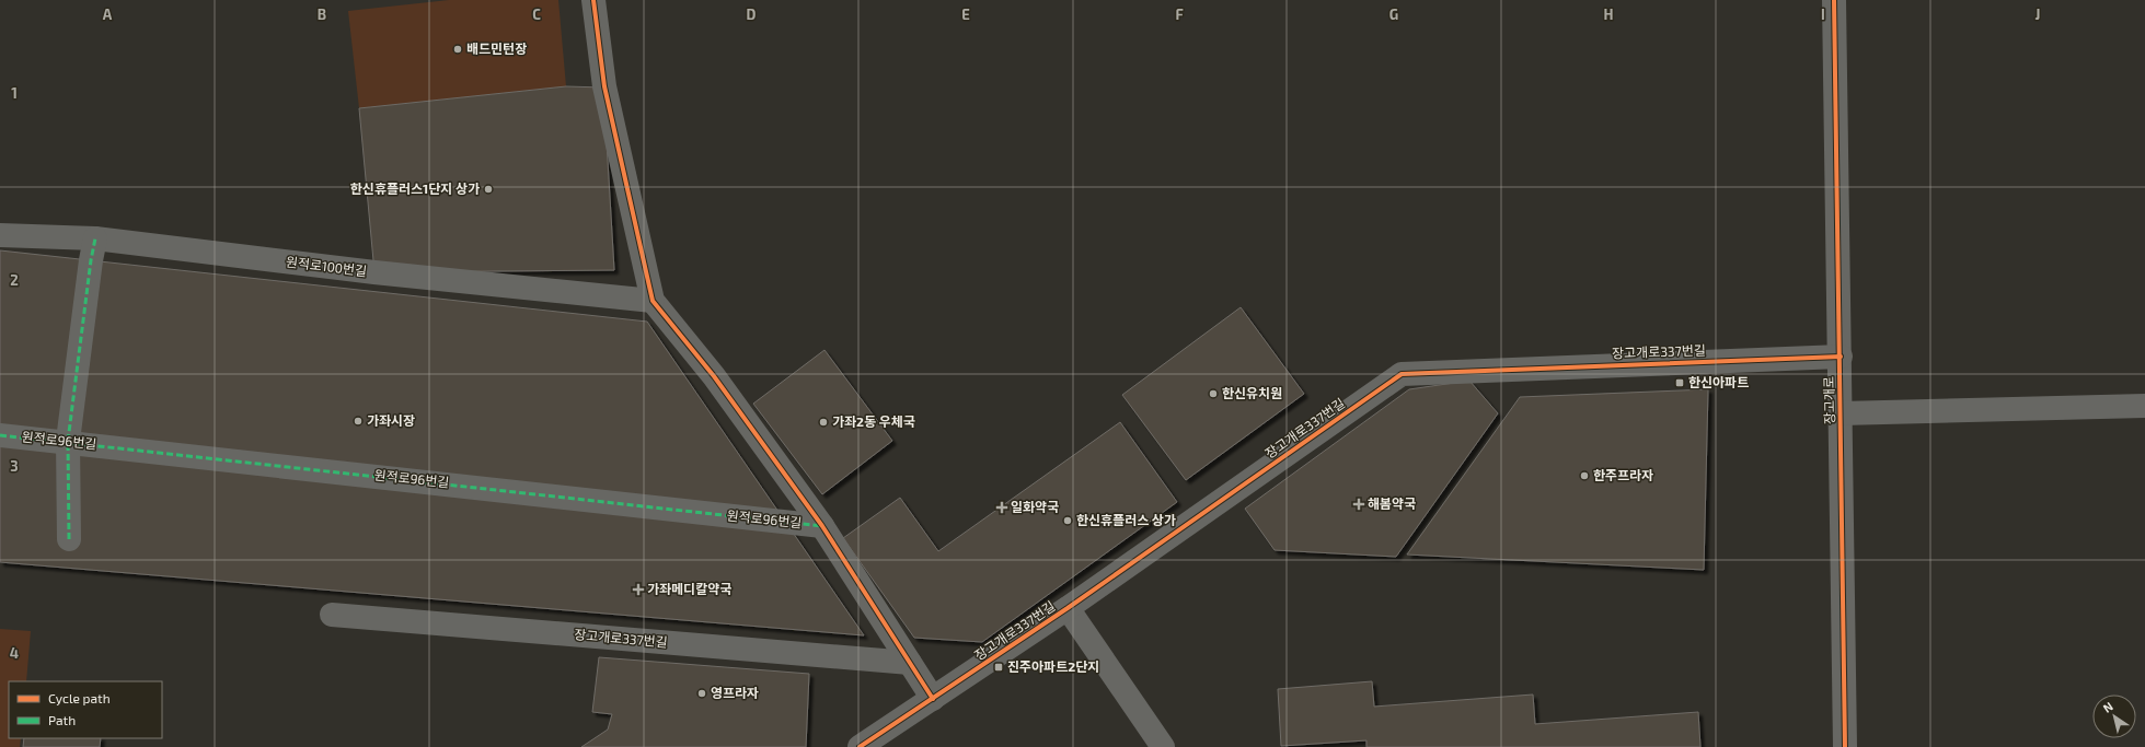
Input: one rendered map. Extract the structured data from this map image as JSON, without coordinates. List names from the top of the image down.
{
  "streets": {
    "street": [
      "원적로100번길",
      "장고개로337번길",
      "장고개로",
      "원적로96번길"
    ]
  },
  "crossings": [
    ["장고개로337번길", "장고개로"]
  ],
  "places": {
    "other": [
      "배드민턴장",
      "한신휴플러스1단지 상가",
      "한신유치원",
      "가좌시장",
      "가좌2동 우체국",
      "한주프라자",
      "한신휴플러스 상가",
      "영프라자"
    ],
    "transit": ["한신아파트", "진주아파트2단지"],
    "health": ["해봄약국", "일화약국", "가좌메디칼약국"]
  },
  "legend": ["Cycle path", "Path"],
  "north": "top left",
  "grid": {
    "columns": [
      "A",
      "B",
      "C",
      "D",
      "E",
      "F",
      "G",
      "H",
      "I",
      "J"
    ],
    "rows": [
      "1",
      "2",
      "3",
      "4"
    ]
  }
}
